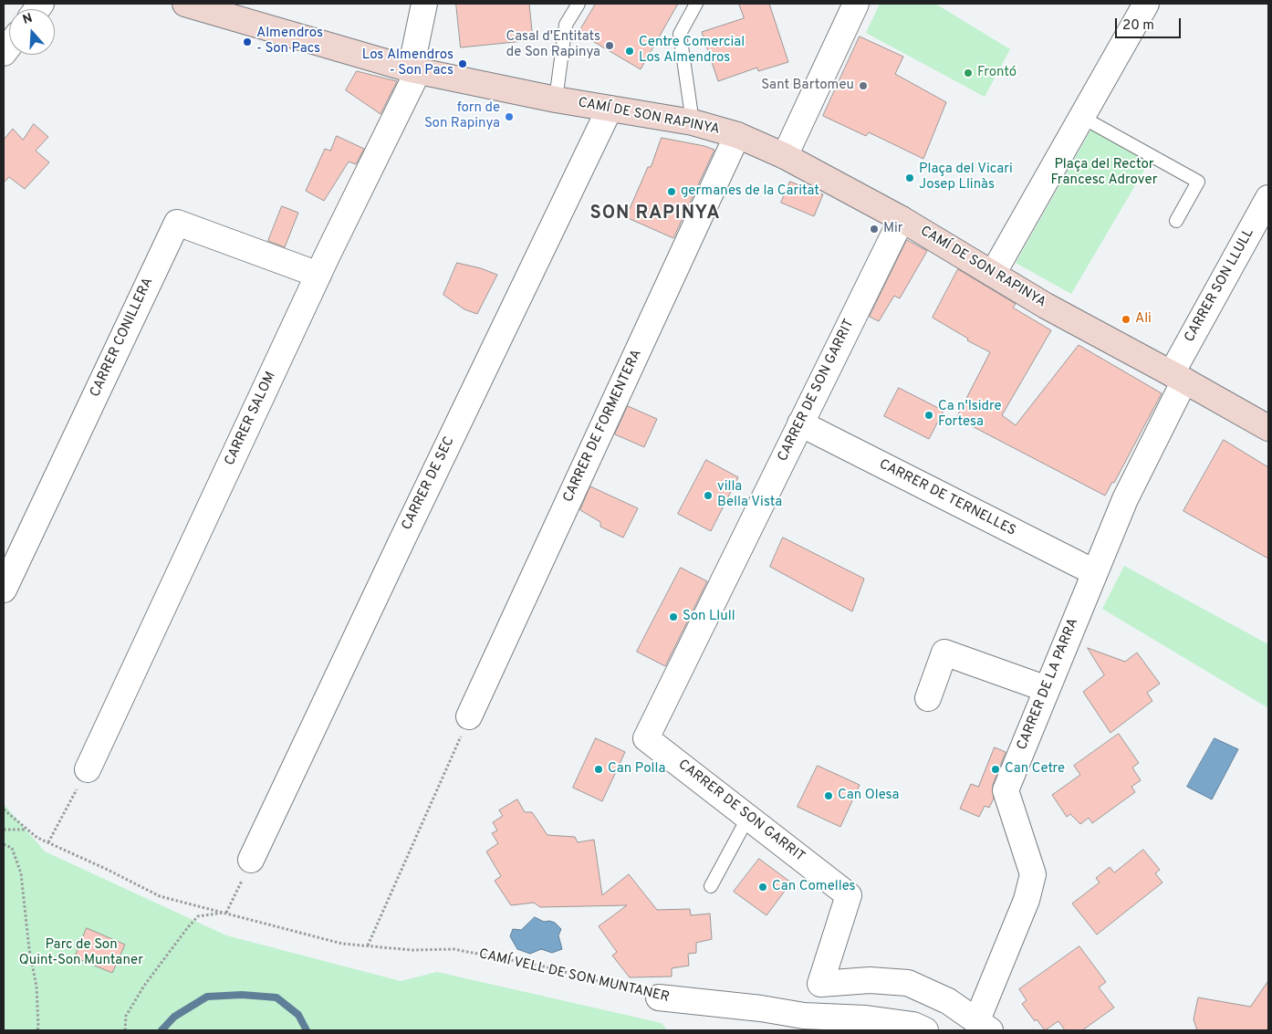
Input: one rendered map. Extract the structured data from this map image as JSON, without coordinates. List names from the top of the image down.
{
  "streets": {
    "street": [
      "CAMÍ DE SON RAPINYA",
      "CARRER SON LLULL",
      "CARRER CONILLERA",
      "CARRER DE SON GARRIT",
      "CARRER SALOM",
      "CARRER DE FORMENTERA",
      "CARRER DE SEC",
      "CARRER DE TERNELLES",
      "CARRER DE LA PARRA",
      "CAMÍ VELL DE SON MUNTANER"
    ]
  },
  "crossings": [
    ["CAMÍ DE SON RAPINYA", "CARRER SON LLULL"],
    ["CAMÍ DE SON RAPINYA", "CARRER DE SON GARRIT"],
    ["CAMÍ DE SON RAPINYA", "CARRER SALOM"],
    ["CAMÍ DE SON RAPINYA", "CARRER DE FORMENTERA"],
    ["CAMÍ DE SON RAPINYA", "CARRER DE SEC"],
    ["CAMÍ DE SON RAPINYA", "CARRER DE LA PARRA"],
    ["CARRER SON LLULL", "CARRER DE LA PARRA"],
    ["CARRER CONILLERA", "CARRER SALOM"],
    ["CARRER DE SON GARRIT", "CARRER DE TERNELLES"],
    ["CARRER DE SON GARRIT", "CARRER DE LA PARRA"],
    ["CARRER DE TERNELLES", "CARRER DE LA PARRA"]
  ],
  "districts": ["SON RAPINYA"],
  "parks": ["Plaça del Rector Francesc Adrover", "Parc de Son Quint-Son Muntaner"],
  "places": [
    "Almendros - Son Pacs",
    "Casal d'Entitats de Son Rapinya",
    "Centre Comercial Los Almendros",
    "Los Almendros - Son Pacs",
    "Frontó",
    "Sant Bartomeu",
    "forn de Son Rapinya",
    "Plaça del Vicari Josep Llinàs",
    "germanes de la Caritat",
    "Mir",
    "Ali",
    "Ca n'Isidre Fortesa",
    "villa Bella Vista",
    "Son Llull",
    "Can Polla",
    "Can Cetre",
    "Can Olesa",
    "Can Comelles"
  ],
  "scale_bar": "20 m",
  "north": "top"
}
